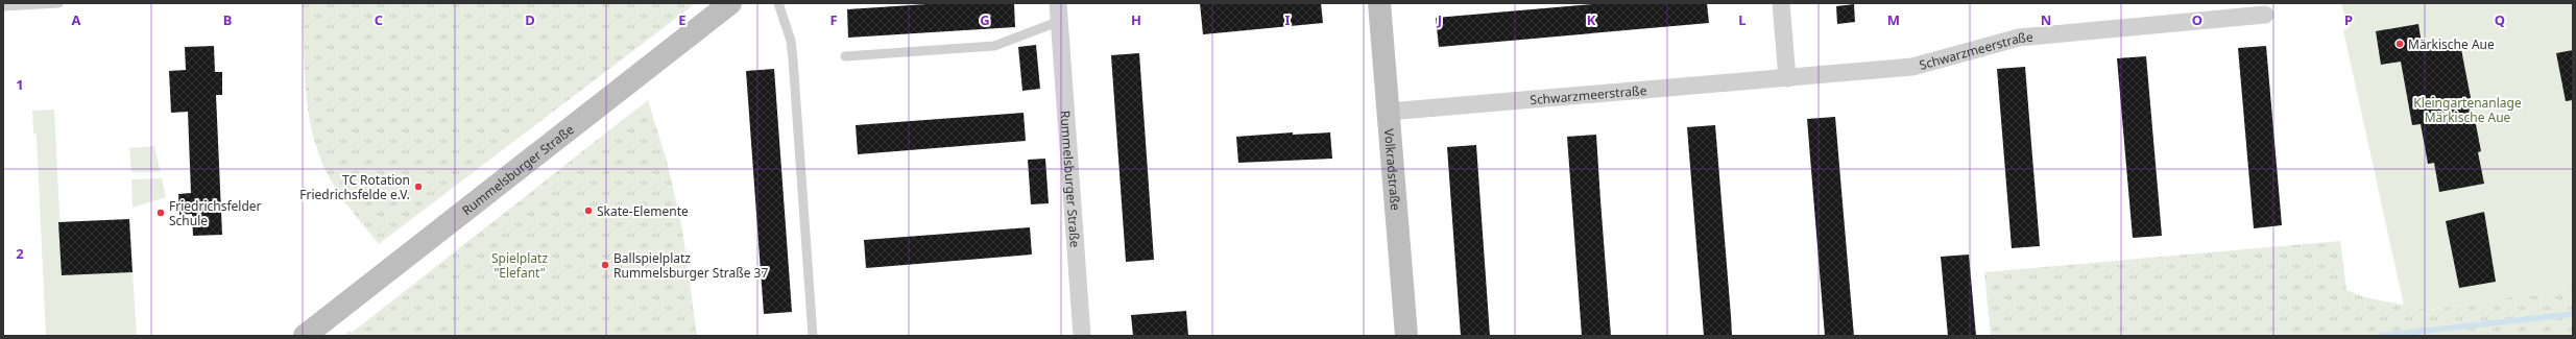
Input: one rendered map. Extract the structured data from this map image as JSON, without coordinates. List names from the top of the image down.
{
  "streets": {
    "street": ["Schwarzmeerstraße", "Volkradstraße", "Rummelsburger Straße"]
  },
  "crossings": [
    ["Schwarzmeerstraße", "Volkradstraße"]
  ],
  "parks": ["Kleingartenanlage Märkische Aue", "Spielplatz \"Elefant\""],
  "places": [
    "Märkische Aue",
    "TC Rotation Friedrichsfelde e.V.",
    "Skate-Elemente",
    "Friedrichsfelder Schule",
    "Ballspielplatz Rummelsburger Straße 37"
  ],
  "grid": {
    "columns": [
      "A",
      "B",
      "C",
      "D",
      "E",
      "F",
      "G",
      "H",
      "I",
      "J",
      "K",
      "L",
      "M",
      "N",
      "O",
      "P",
      "Q"
    ],
    "rows": ["1", "2"]
  }
}
